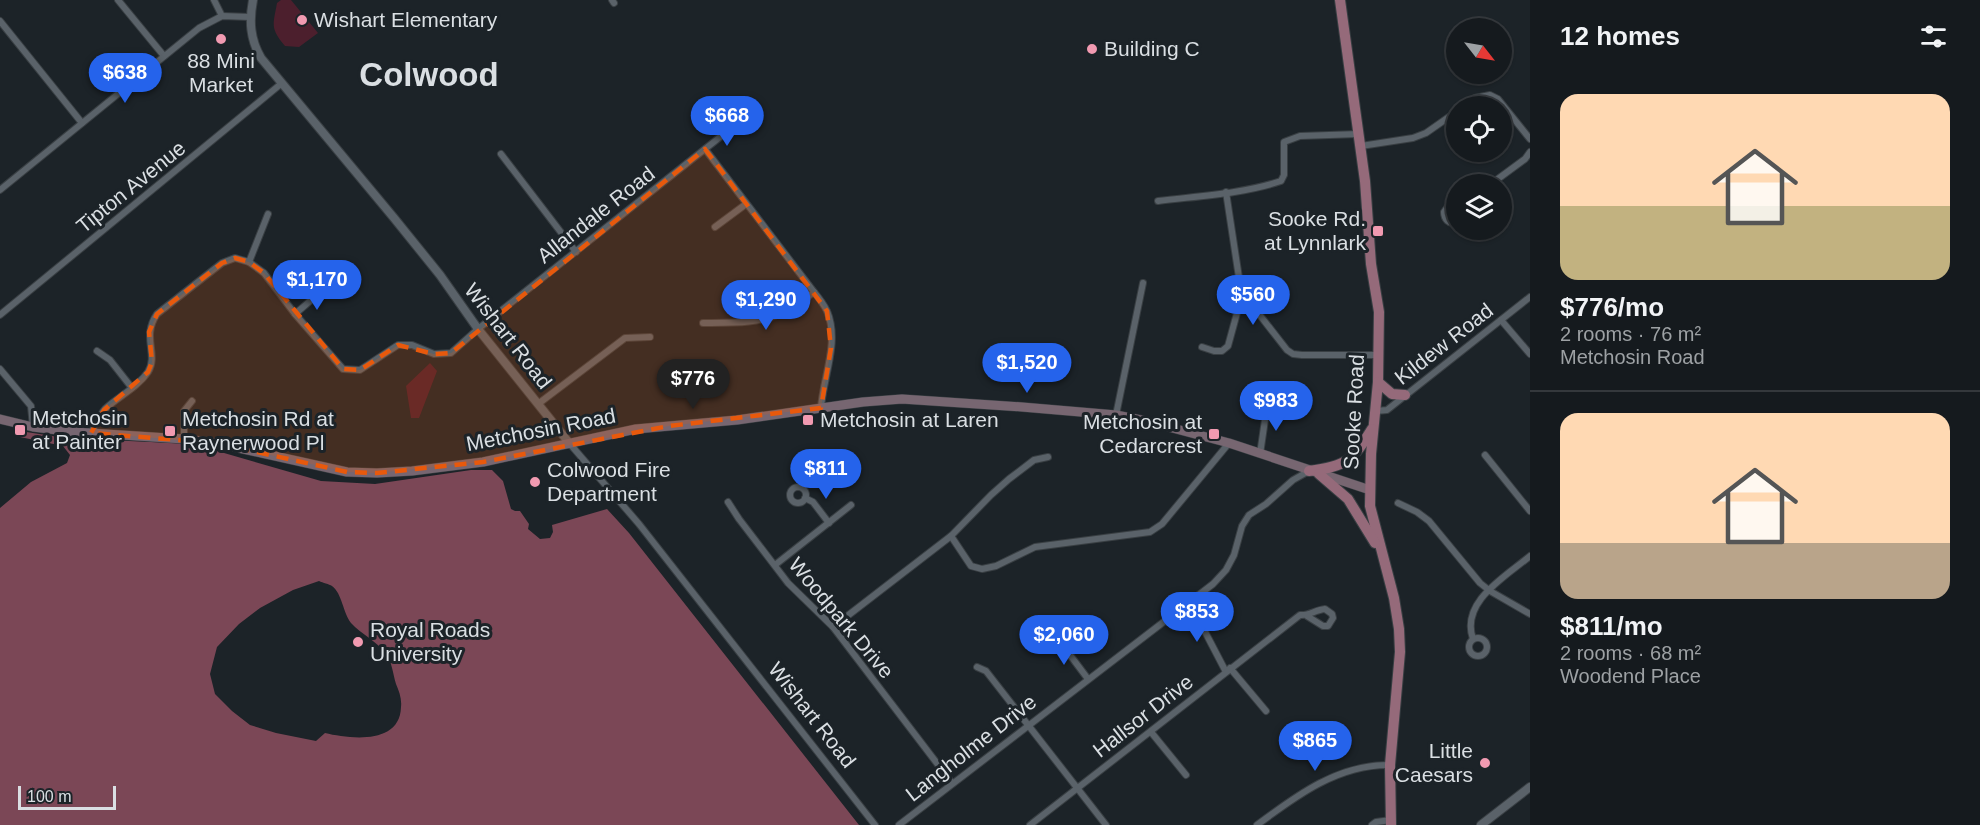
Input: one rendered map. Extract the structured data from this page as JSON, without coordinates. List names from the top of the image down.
{
  "streets": {
    "main road": ["Sooke Road", "Metchosin Road"],
    "street": [
      "Tipton Avenue",
      "Allandale Road",
      "Wishart Road",
      "Kildew Road",
      "Woodpark Drive",
      "Hallsor Drive",
      "Langholme Drive"
    ]
  },
  "crossings": [
    ["Tipton Avenue", "Wishart Road"],
    ["Allandale Road", "Wishart Road"],
    ["Wishart Road", "Metchosin Road"],
    ["Kildew Road", "Sooke Road"],
    ["Sooke Road", "Metchosin Road"],
    ["Metchosin Road", "Langholme Drive"],
    ["Woodpark Drive", "Langholme Drive"]
  ],
  "districts": ["Colwood"],
  "places": {
    "other": [
      "Wishart Elementary",
      "88 Mini Market",
      "Building C",
      "Colwood Fire Department",
      "Royal Roads University",
      "Little Caesars"
    ],
    "transit": [
      "Sooke Rd. at Lynnlark",
      "Metchosin at Laren",
      "Metchosin at Painter",
      "Metchosin Rd at Raynerwood Pl",
      "Metchosin at Cedarcrest"
    ]
  },
  "scale_bar": "100 m",
  "north": "bottom right",
  "page": {
    "heading": "12 homes",
    "price": [
      "$638",
      "$668",
      "$1,170",
      "$560",
      "$1,290",
      "$1,520",
      "$776",
      "$983",
      "$811",
      "$853",
      "$2,060",
      "$865"
    ],
    "list": [
      {
        "name": "$776/mo",
        "note": "2 rooms · 76 m² · Metchosin Road"
      },
      {
        "name": "$811/mo",
        "note": "2 rooms · 68 m² · Woodend Place"
      }
    ],
    "scale": "100 m"
  }
}
